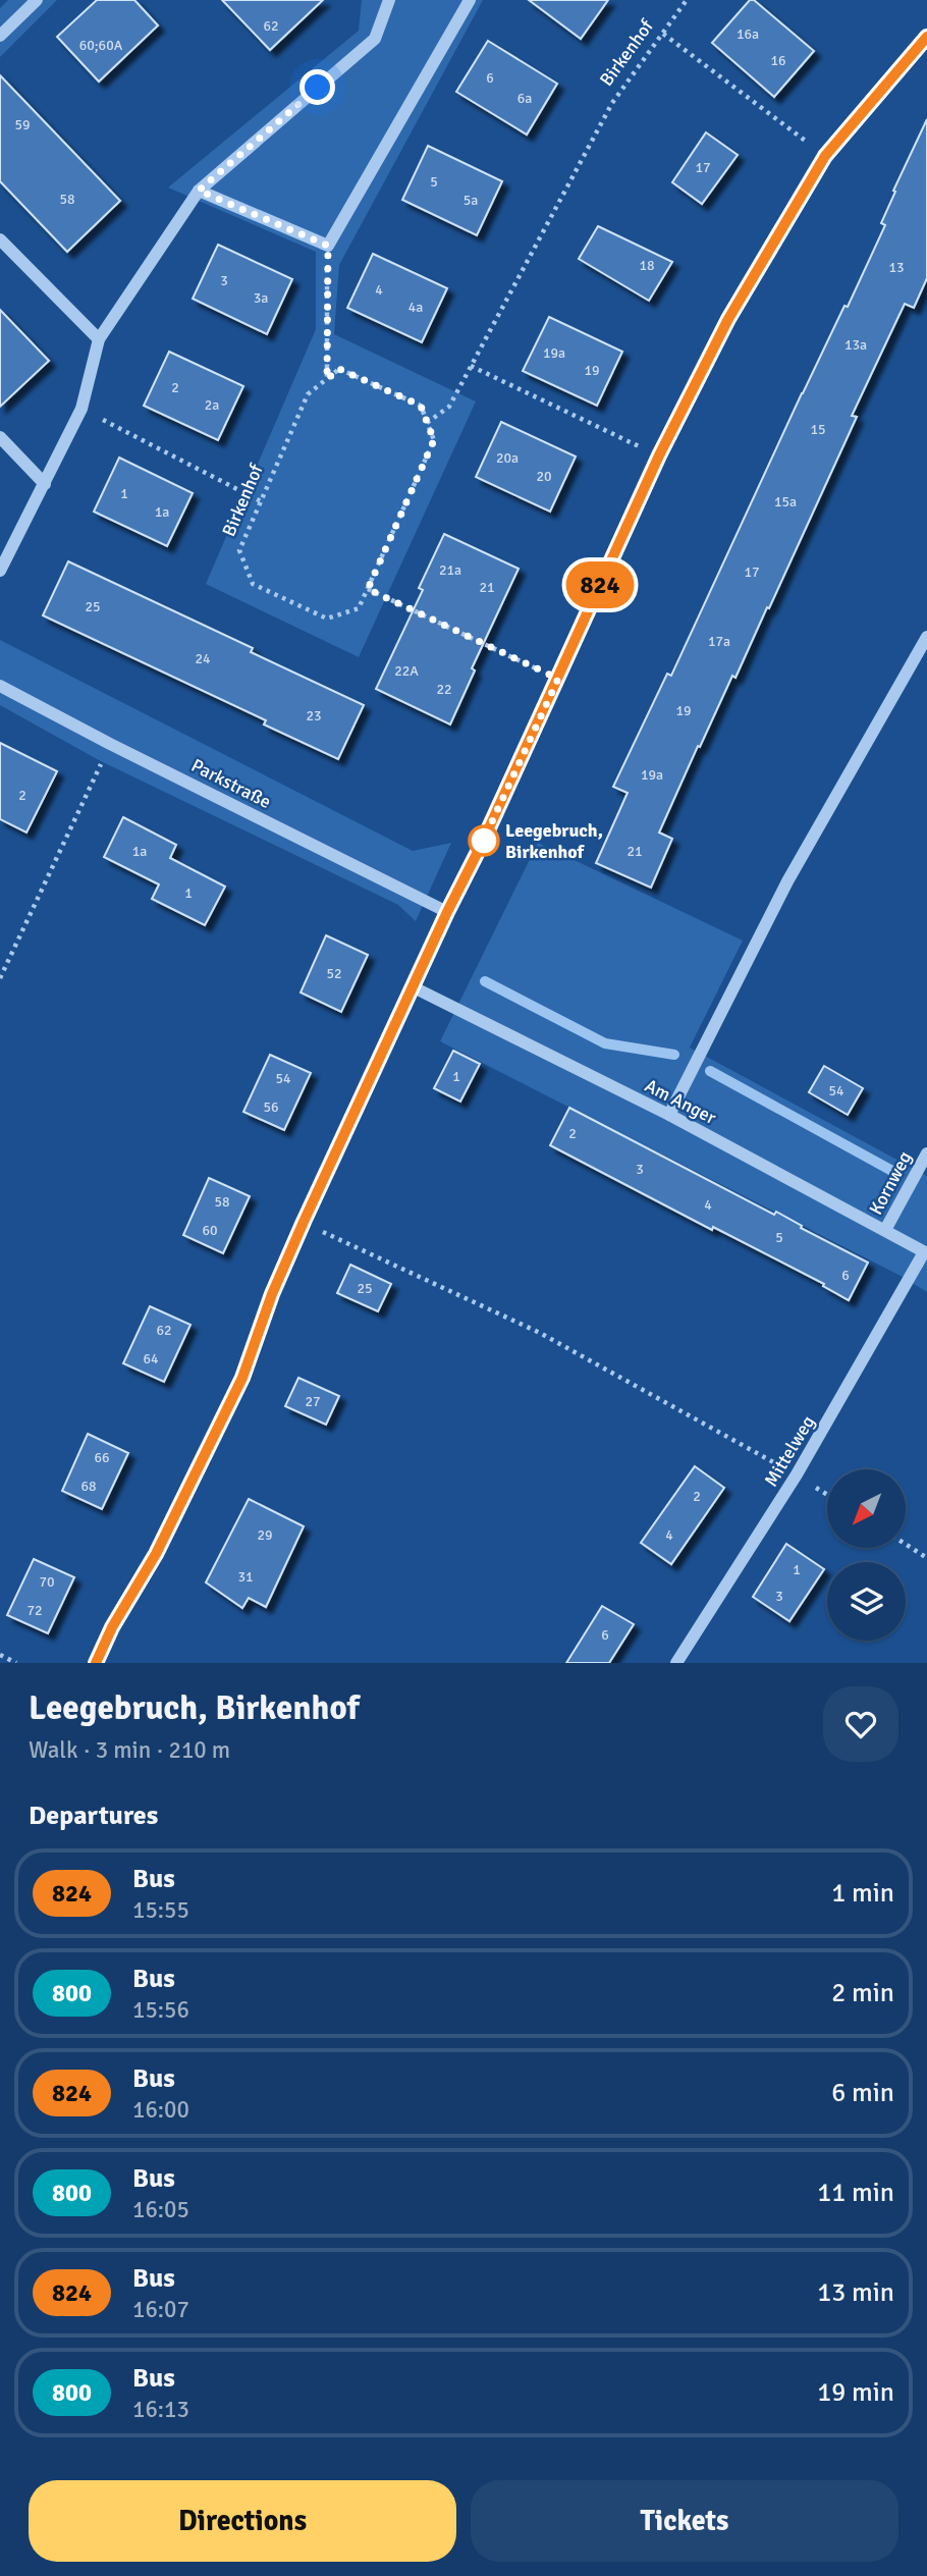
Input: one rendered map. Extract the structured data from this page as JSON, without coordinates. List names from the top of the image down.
{
  "streets": {
    "street": [
      "Parkstraße",
      "Am Anger",
      "Kornweg",
      "Mittelweg"
    ],
    "path": ["Birkenhof"]
  },
  "crossings": [
    ["Am Anger", "Kornweg"],
    ["Am Anger", "Mittelweg"]
  ],
  "places": ["Leegebruch, Birkenhof"],
  "lines": ["bus line 824"],
  "house_numbers": [
    "62",
    "16a",
    "60;60A",
    "16",
    "6",
    "6a",
    "59",
    "17",
    "5",
    "58",
    "5a",
    "18",
    "13",
    "3",
    "4",
    "3a",
    "4a",
    "13a",
    "19a",
    "19",
    "2",
    "2a",
    "15",
    "20a",
    "20",
    "1",
    "15a",
    "1a",
    "21a",
    "17",
    "21",
    "25",
    "17a",
    "24",
    "22A",
    "22",
    "19",
    "23",
    "19a",
    "2",
    "1a",
    "21",
    "1",
    "52",
    "1",
    "54",
    "54",
    "56",
    "2",
    "3",
    "58",
    "4",
    "60",
    "5",
    "6",
    "25",
    "62",
    "64",
    "27",
    "66",
    "68",
    "2",
    "29",
    "4",
    "1",
    "31",
    "70",
    "3",
    "72",
    "6"
  ],
  "north": "bottom left",
  "page": {
    "on_map": "824",
    "heading": [
      ["Leegebruch, Birkenhof", "Walk · 3 min · 210 m"],
      "Departures"
    ],
    "list": [
      {
        "mark": "824",
        "name": "Bus",
        "note": "15:55",
        "value": "1 min"
      },
      {
        "mark": "800",
        "name": "Bus",
        "note": "15:56",
        "value": "2 min"
      },
      {
        "mark": "824",
        "name": "Bus",
        "note": "16:00",
        "value": "6 min"
      },
      {
        "mark": "800",
        "name": "Bus",
        "note": "16:05",
        "value": "11 min"
      },
      {
        "mark": "824",
        "name": "Bus",
        "note": "16:07",
        "value": "13 min"
      },
      {
        "mark": "800",
        "name": "Bus",
        "note": "16:13",
        "value": "19 min"
      }
    ],
    "buttons": ["Directions", "Tickets"]
  }
}
